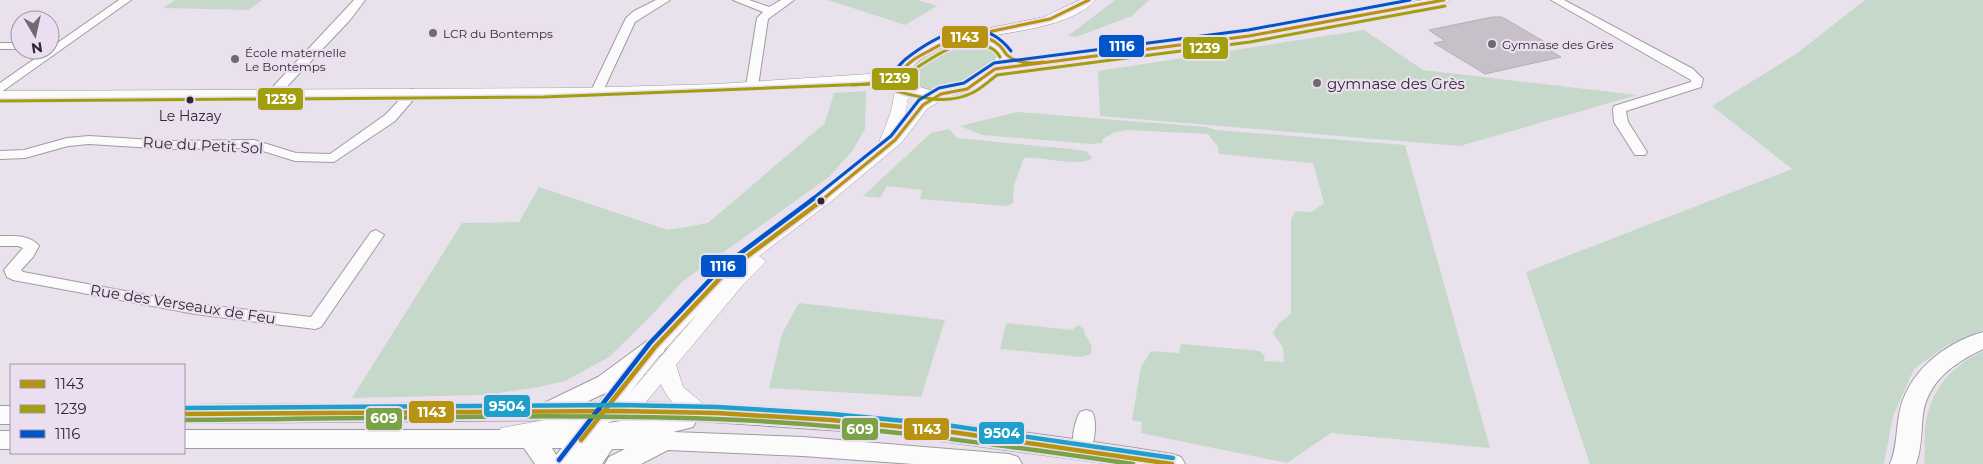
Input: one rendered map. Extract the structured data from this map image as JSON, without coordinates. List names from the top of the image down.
{
  "streets": {
    "street": ["Rue du Petit Sol", "Rue des Verseaux de Feu"]
  },
  "places": [
    "LCR du Bontemps",
    "Gymnase des Grès",
    "École maternelle Le Bontemps",
    "gymnase des Grès",
    "Le Hazay"
  ],
  "lines": [
    "transit line 1143",
    "transit line 1116",
    "transit line 1239",
    "transit line 9504",
    "transit line 609"
  ],
  "legend": ["1143", "1239", "1116"],
  "north": "bottom"
}
